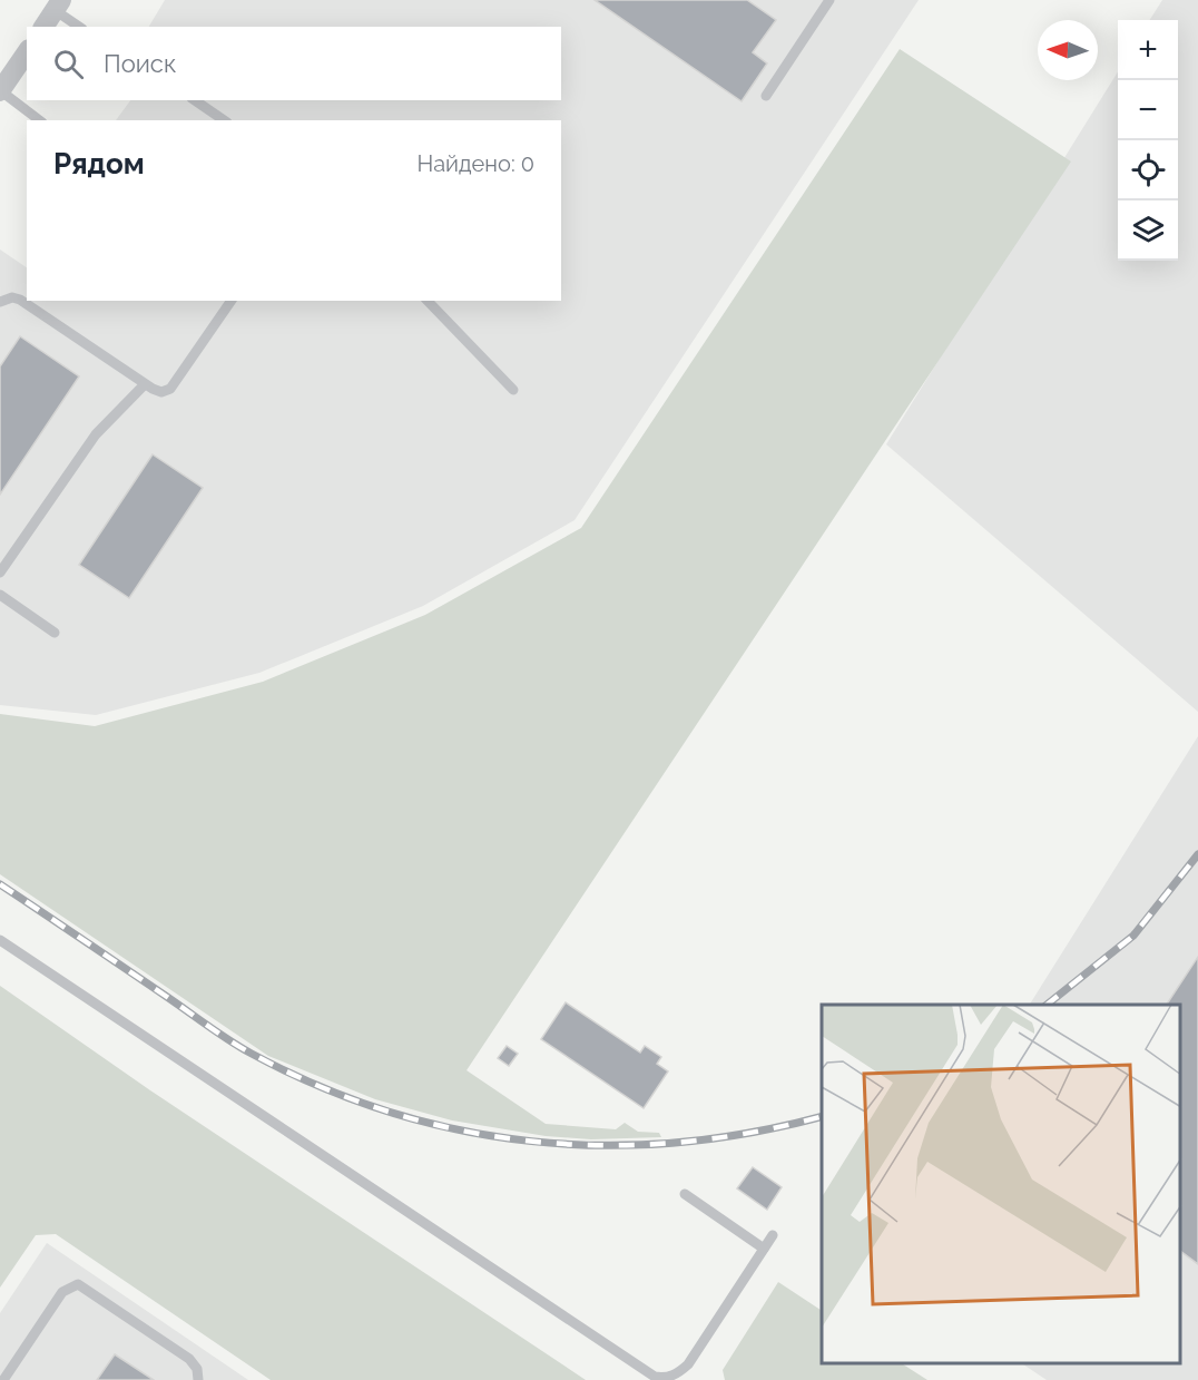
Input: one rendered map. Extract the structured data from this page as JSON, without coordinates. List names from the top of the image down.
{
  "north": "left",
  "page": {
    "map_buttons": ["+", "−"],
    "search": "Поиск",
    "heading": ["Рядом", "Найдено: 0"]
  }
}
